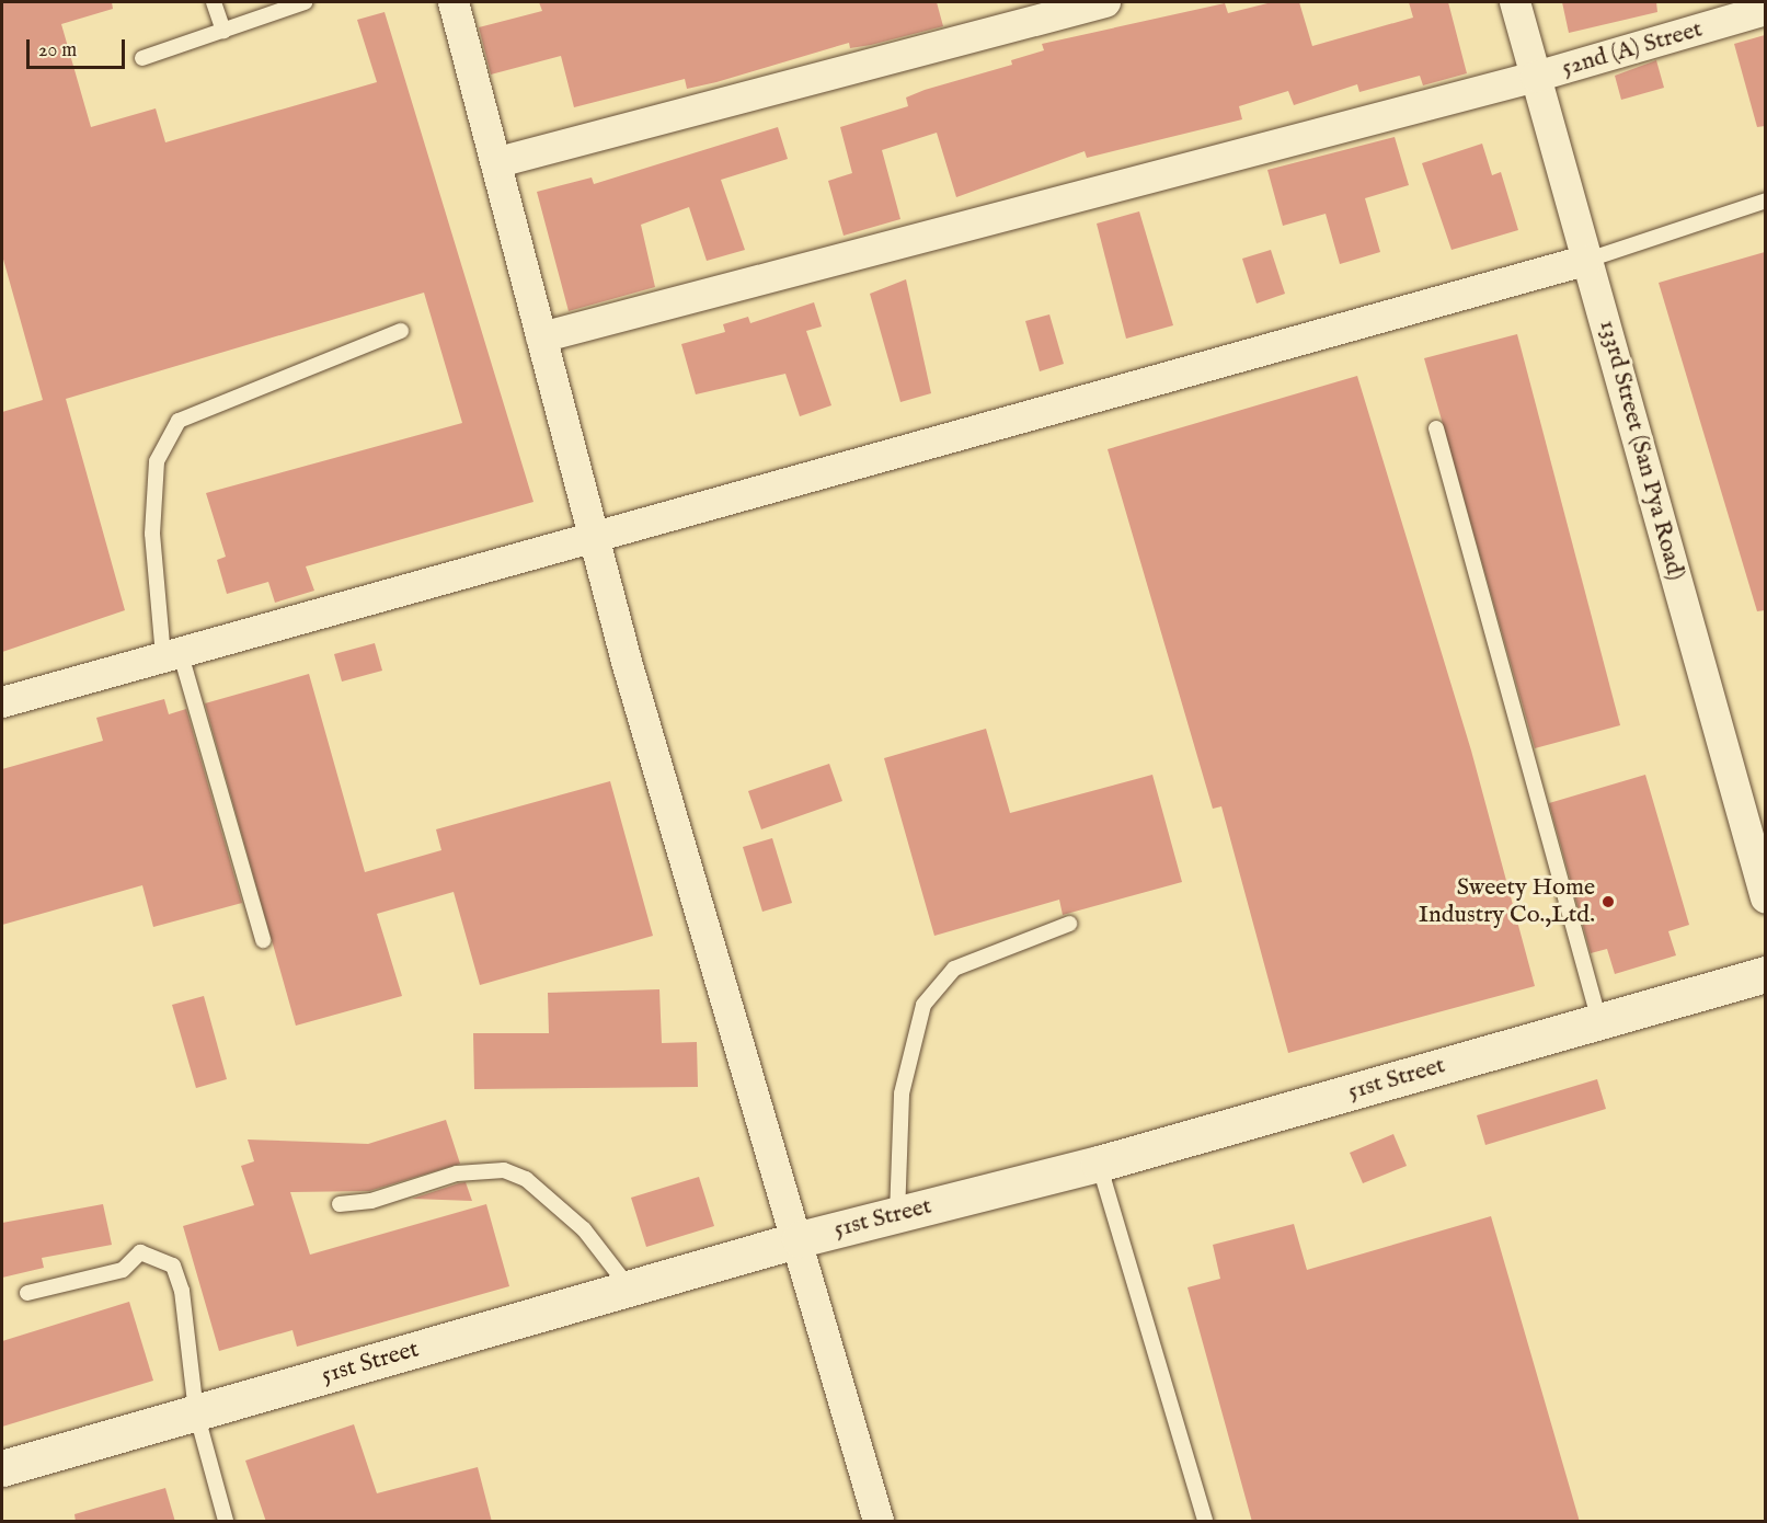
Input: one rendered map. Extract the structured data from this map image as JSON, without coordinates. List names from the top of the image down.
{
  "streets": {
    "street": ["52nd (A) Street", "133rd Street (San Pya Road)", "51st Street"]
  },
  "crossings": [
    ["52nd (A) Street", "133rd Street (San Pya Road)"]
  ],
  "places": ["Sweety Home Industry Co.,Ltd."],
  "scale_bar": "20 m"
}
